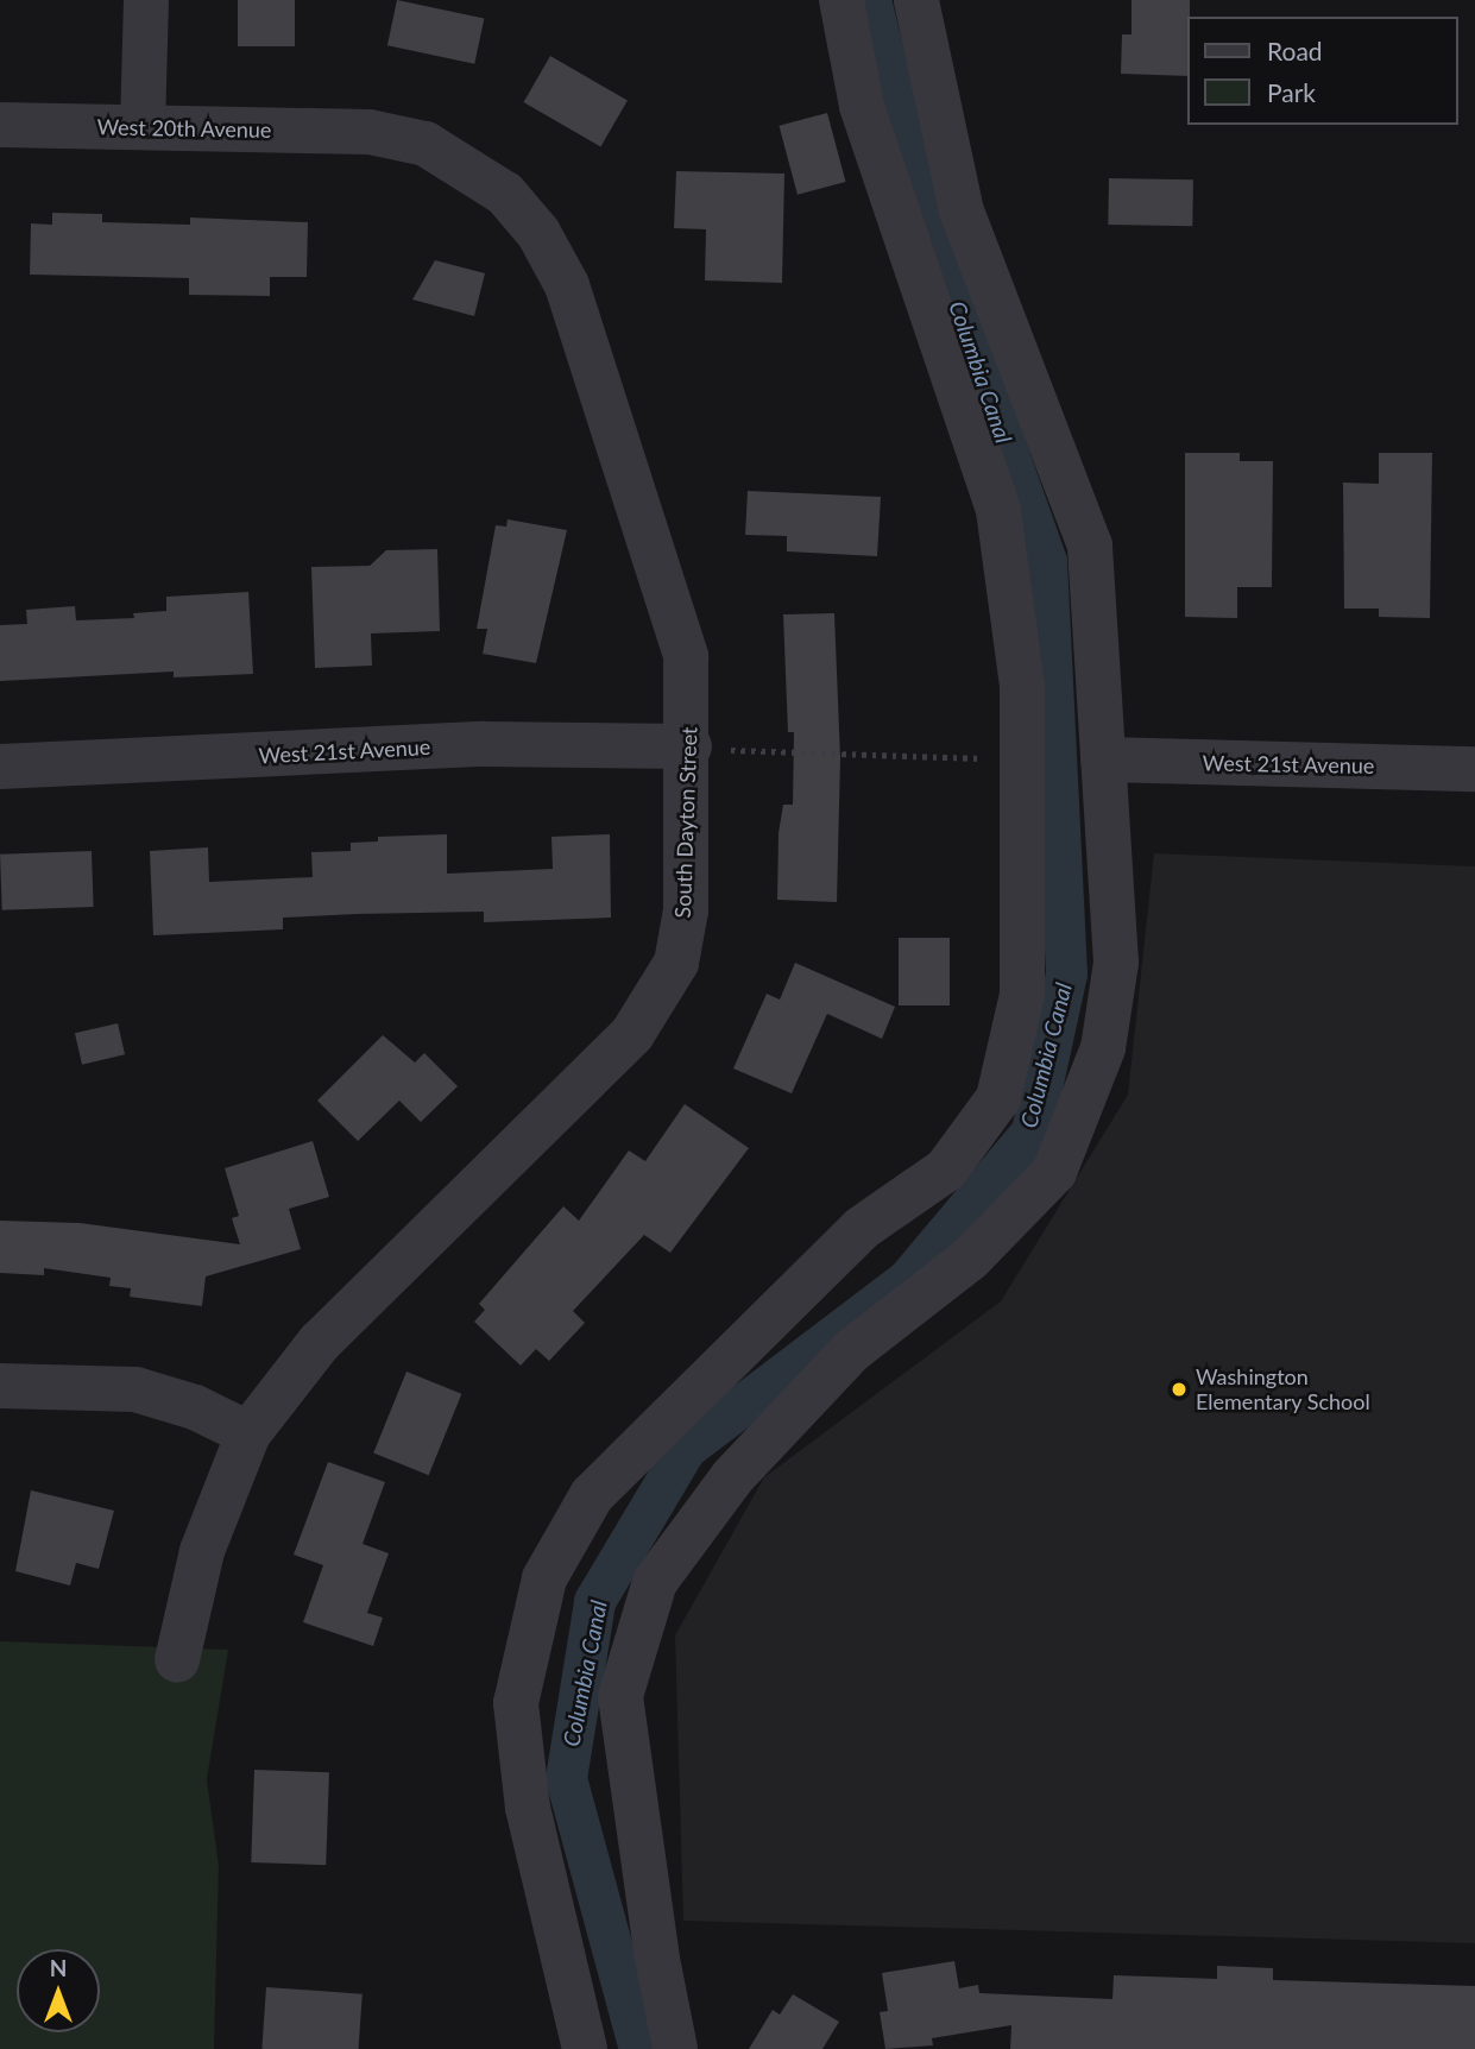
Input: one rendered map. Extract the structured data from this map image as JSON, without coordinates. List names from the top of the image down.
{
  "streets": {
    "street": ["West 20th Avenue", "West 21st Avenue", "South Dayton Street"]
  },
  "crossings": [
    ["West 20th Avenue", "South Dayton Street"],
    ["West 21st Avenue", "South Dayton Street"]
  ],
  "water": ["Columbia Canal"],
  "places": ["Washington Elementary School"],
  "legend": ["Road", "Park"],
  "north": "top"
}
